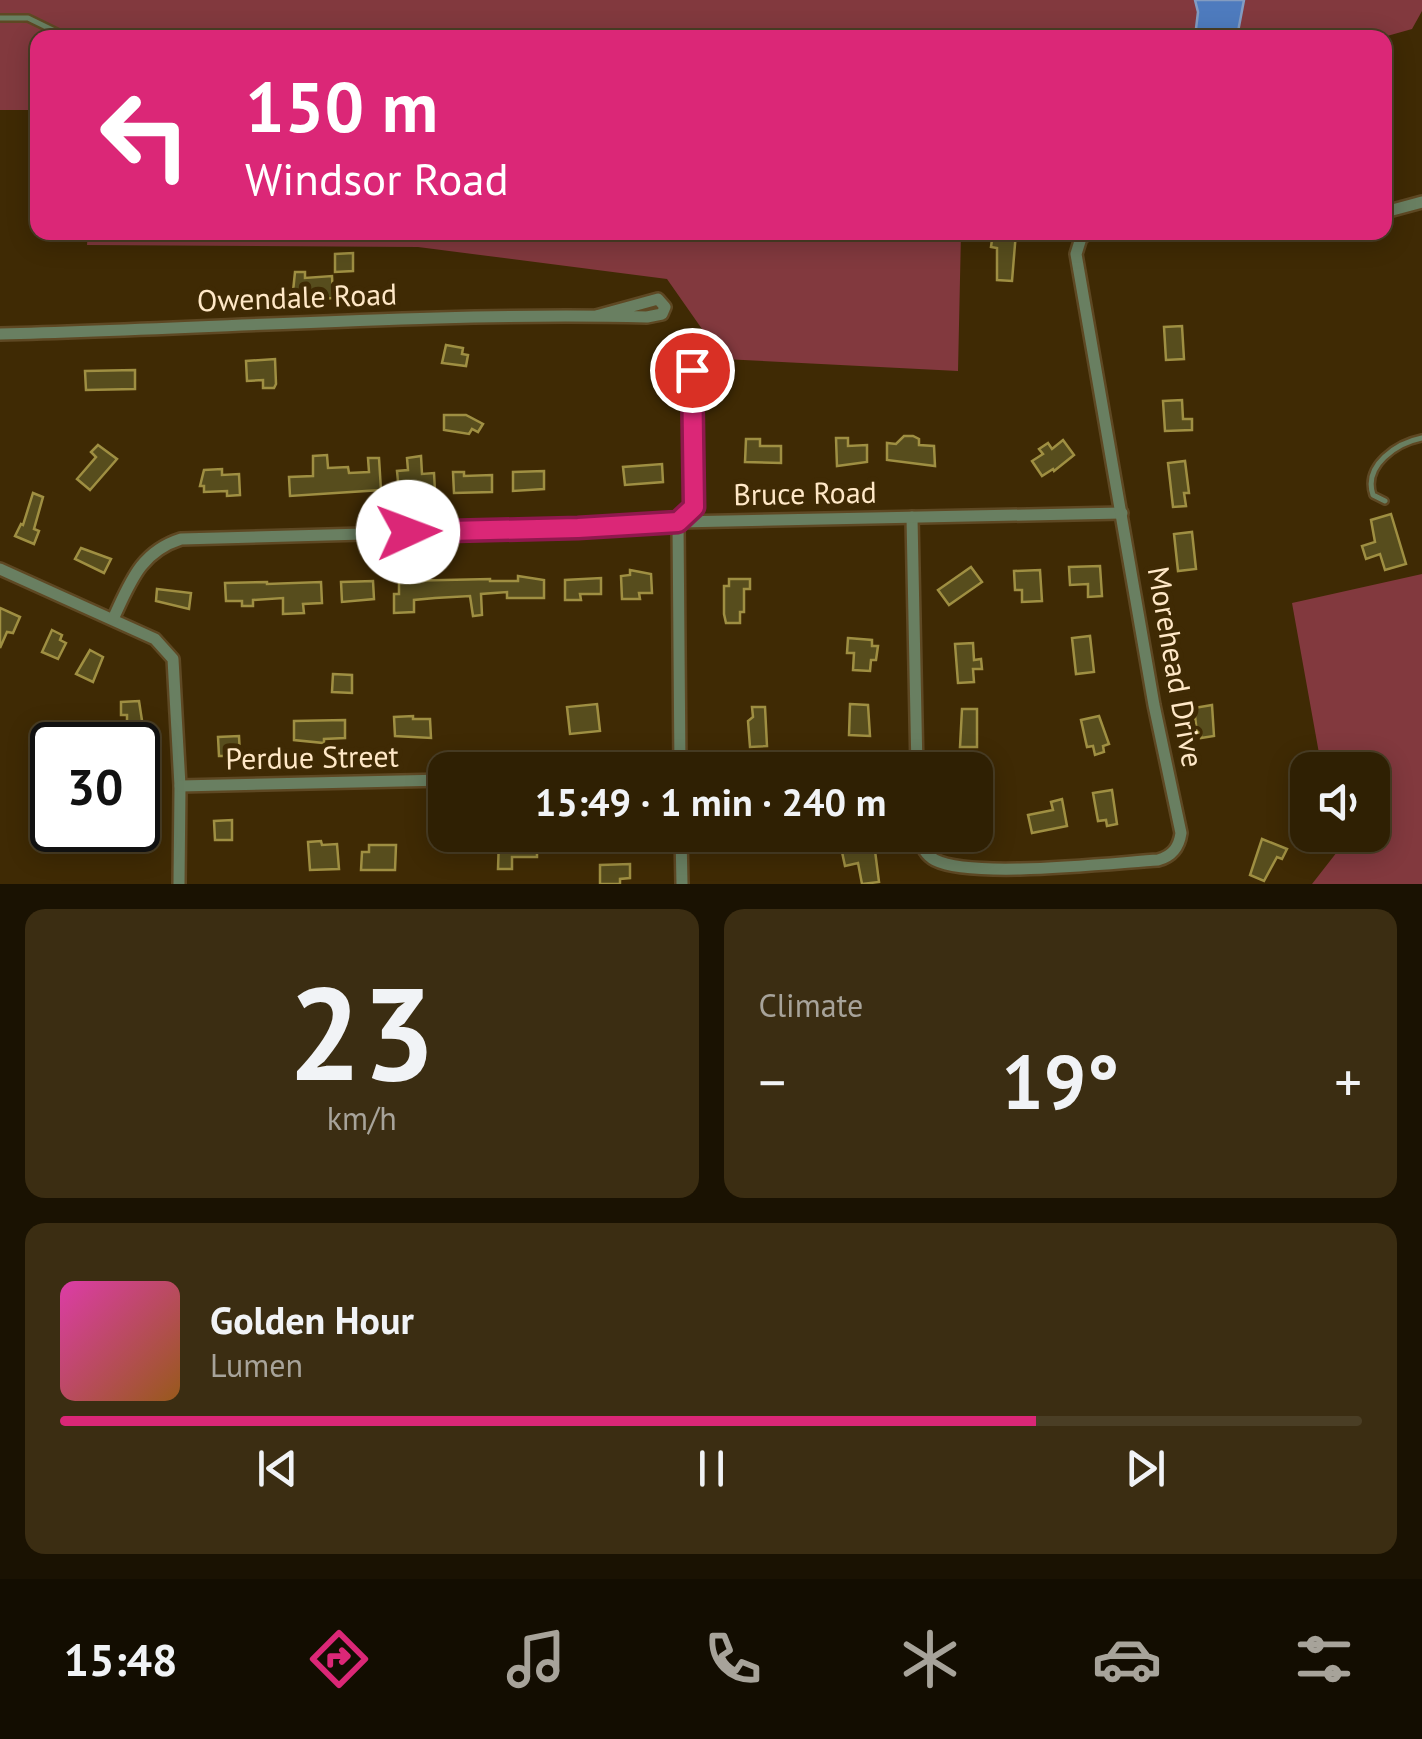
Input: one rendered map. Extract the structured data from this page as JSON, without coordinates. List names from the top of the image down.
{
  "streets": {
    "street": [
      "Owendale Road",
      "Bruce Road",
      "Morehead Drive",
      "Perdue Street"
    ]
  },
  "crossings": [
    ["Bruce Road", "Morehead Drive"]
  ],
  "page": {
    "turn": ["150 m", "Windsor Road"],
    "limit": "30",
    "trip": "15:49 · 1 min · 240 m",
    "tile": [
      ["23", "km/h"],
      "Climate"
    ],
    "heat": ["−", "19°", "+"],
    "song": ["Golden Hour", "Lumen"],
    "tabs": "15:48"
  }
}
